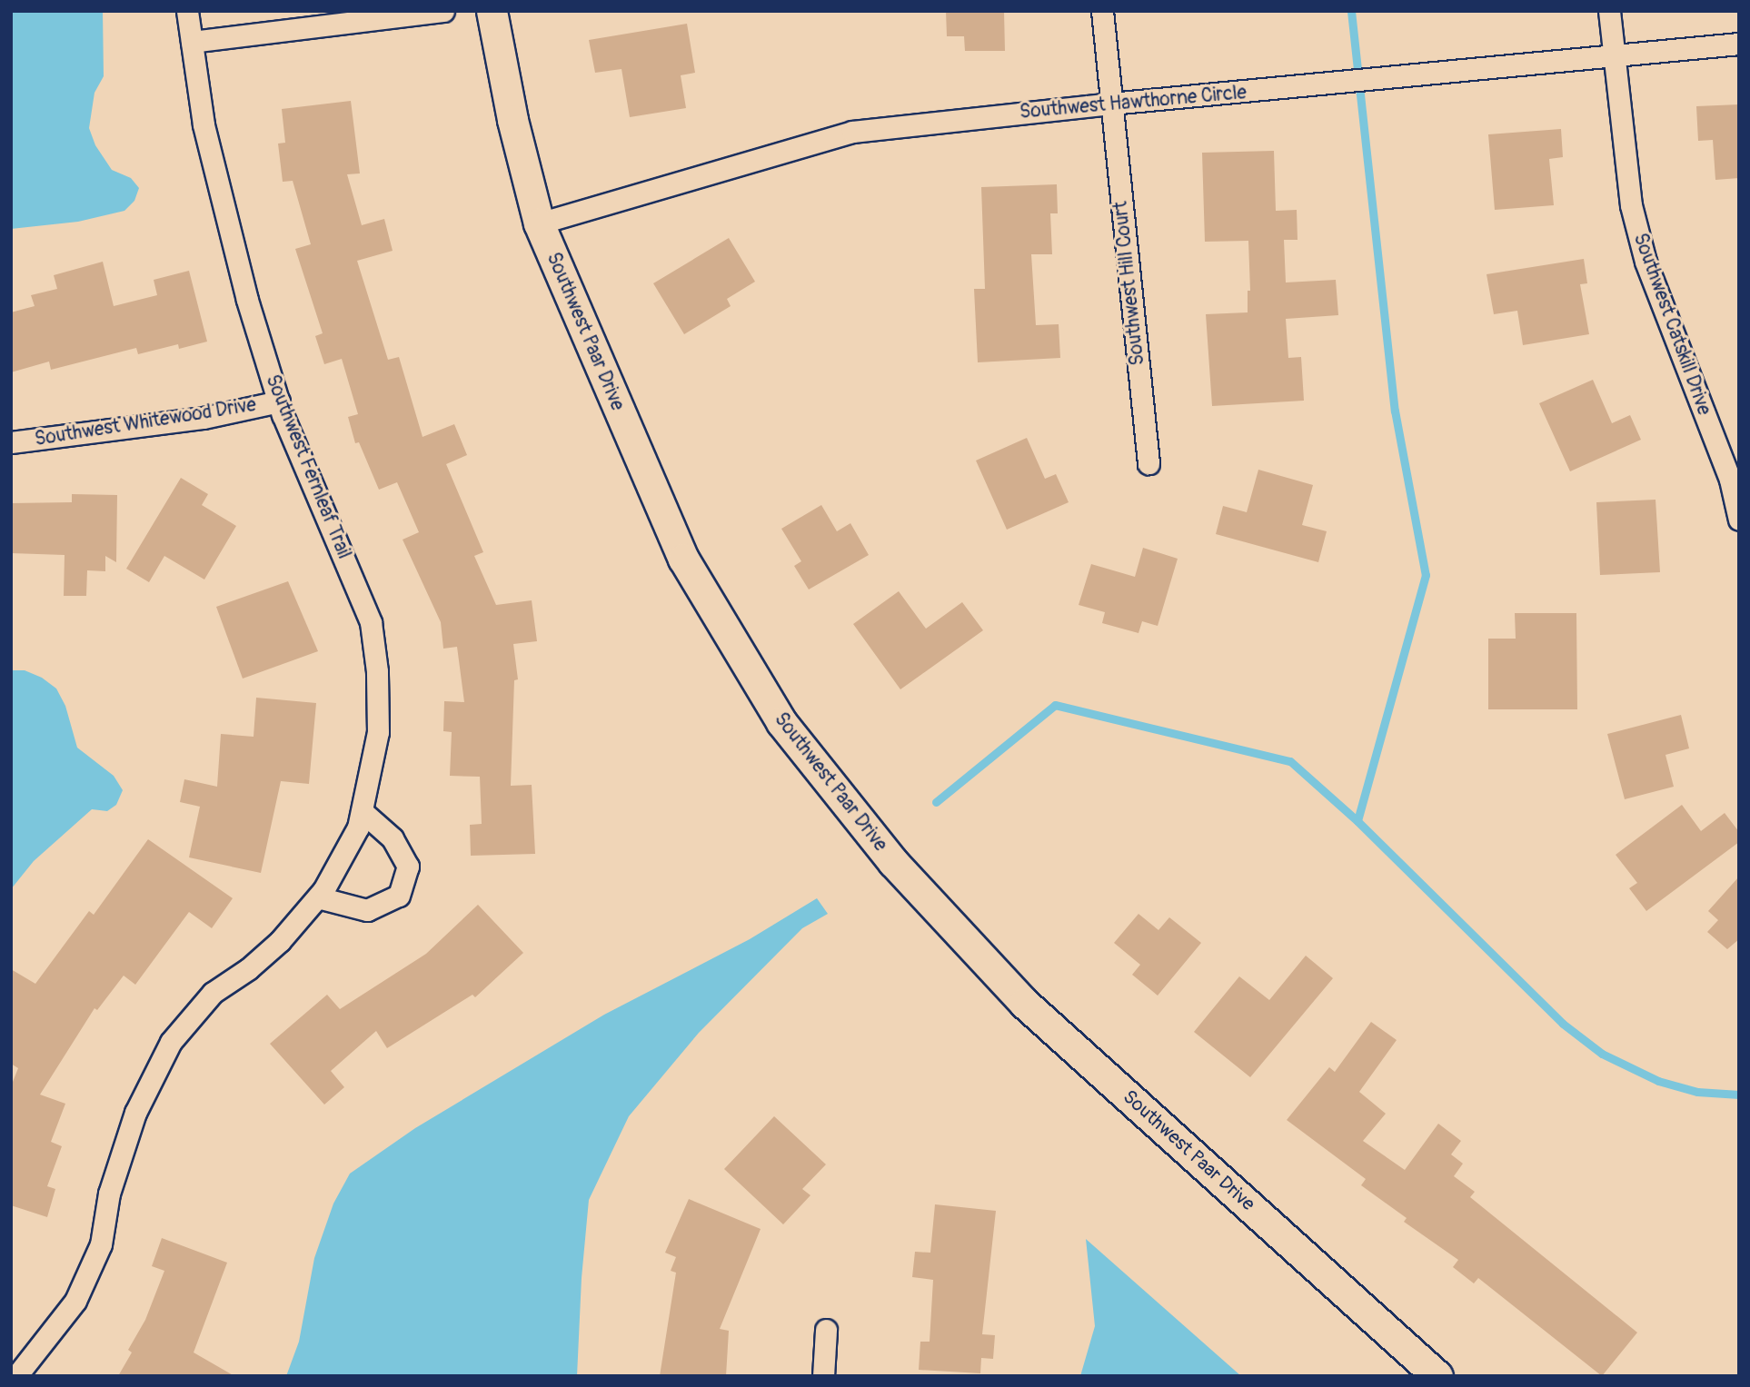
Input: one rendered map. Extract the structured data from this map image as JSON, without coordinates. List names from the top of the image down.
{
  "streets": {
    "street": [
      "Southwest Hawthorne Circle",
      "Southwest Hill Court",
      "Southwest Catskill Drive",
      "Southwest Paar Drive",
      "Southwest Whitewood Drive",
      "Southwest Fernleaf Trail"
    ]
  },
  "crossings": [
    ["Southwest Hawthorne Circle", "Southwest Hill Court"],
    ["Southwest Hawthorne Circle", "Southwest Catskill Drive"],
    ["Southwest Hawthorne Circle", "Southwest Paar Drive"],
    ["Southwest Whitewood Drive", "Southwest Fernleaf Trail"]
  ]
}
